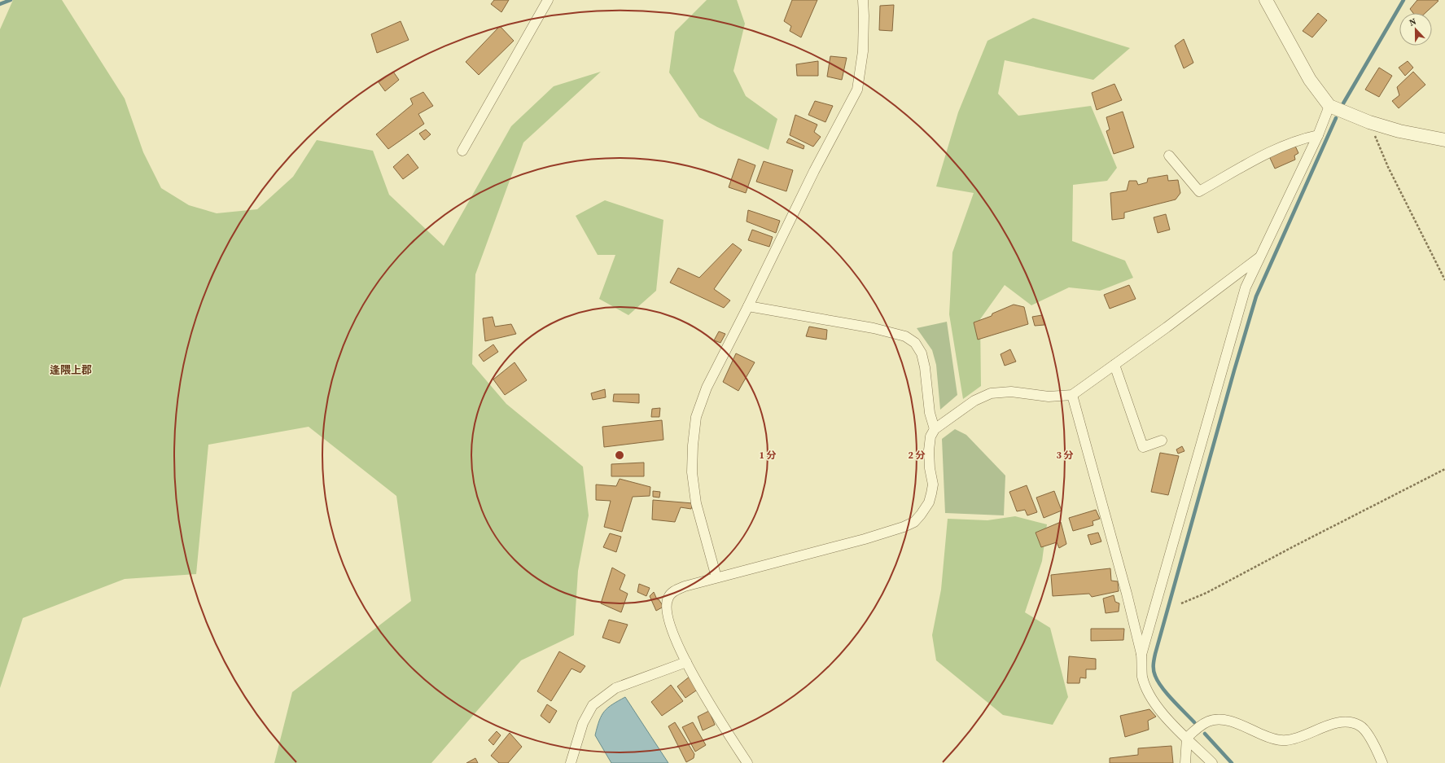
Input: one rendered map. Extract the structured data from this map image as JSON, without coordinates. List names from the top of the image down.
{
  "districts": ["逢隈上郡"],
  "north": "top",
  "rings": ["1 分", "2 分", "3 分"]
}
